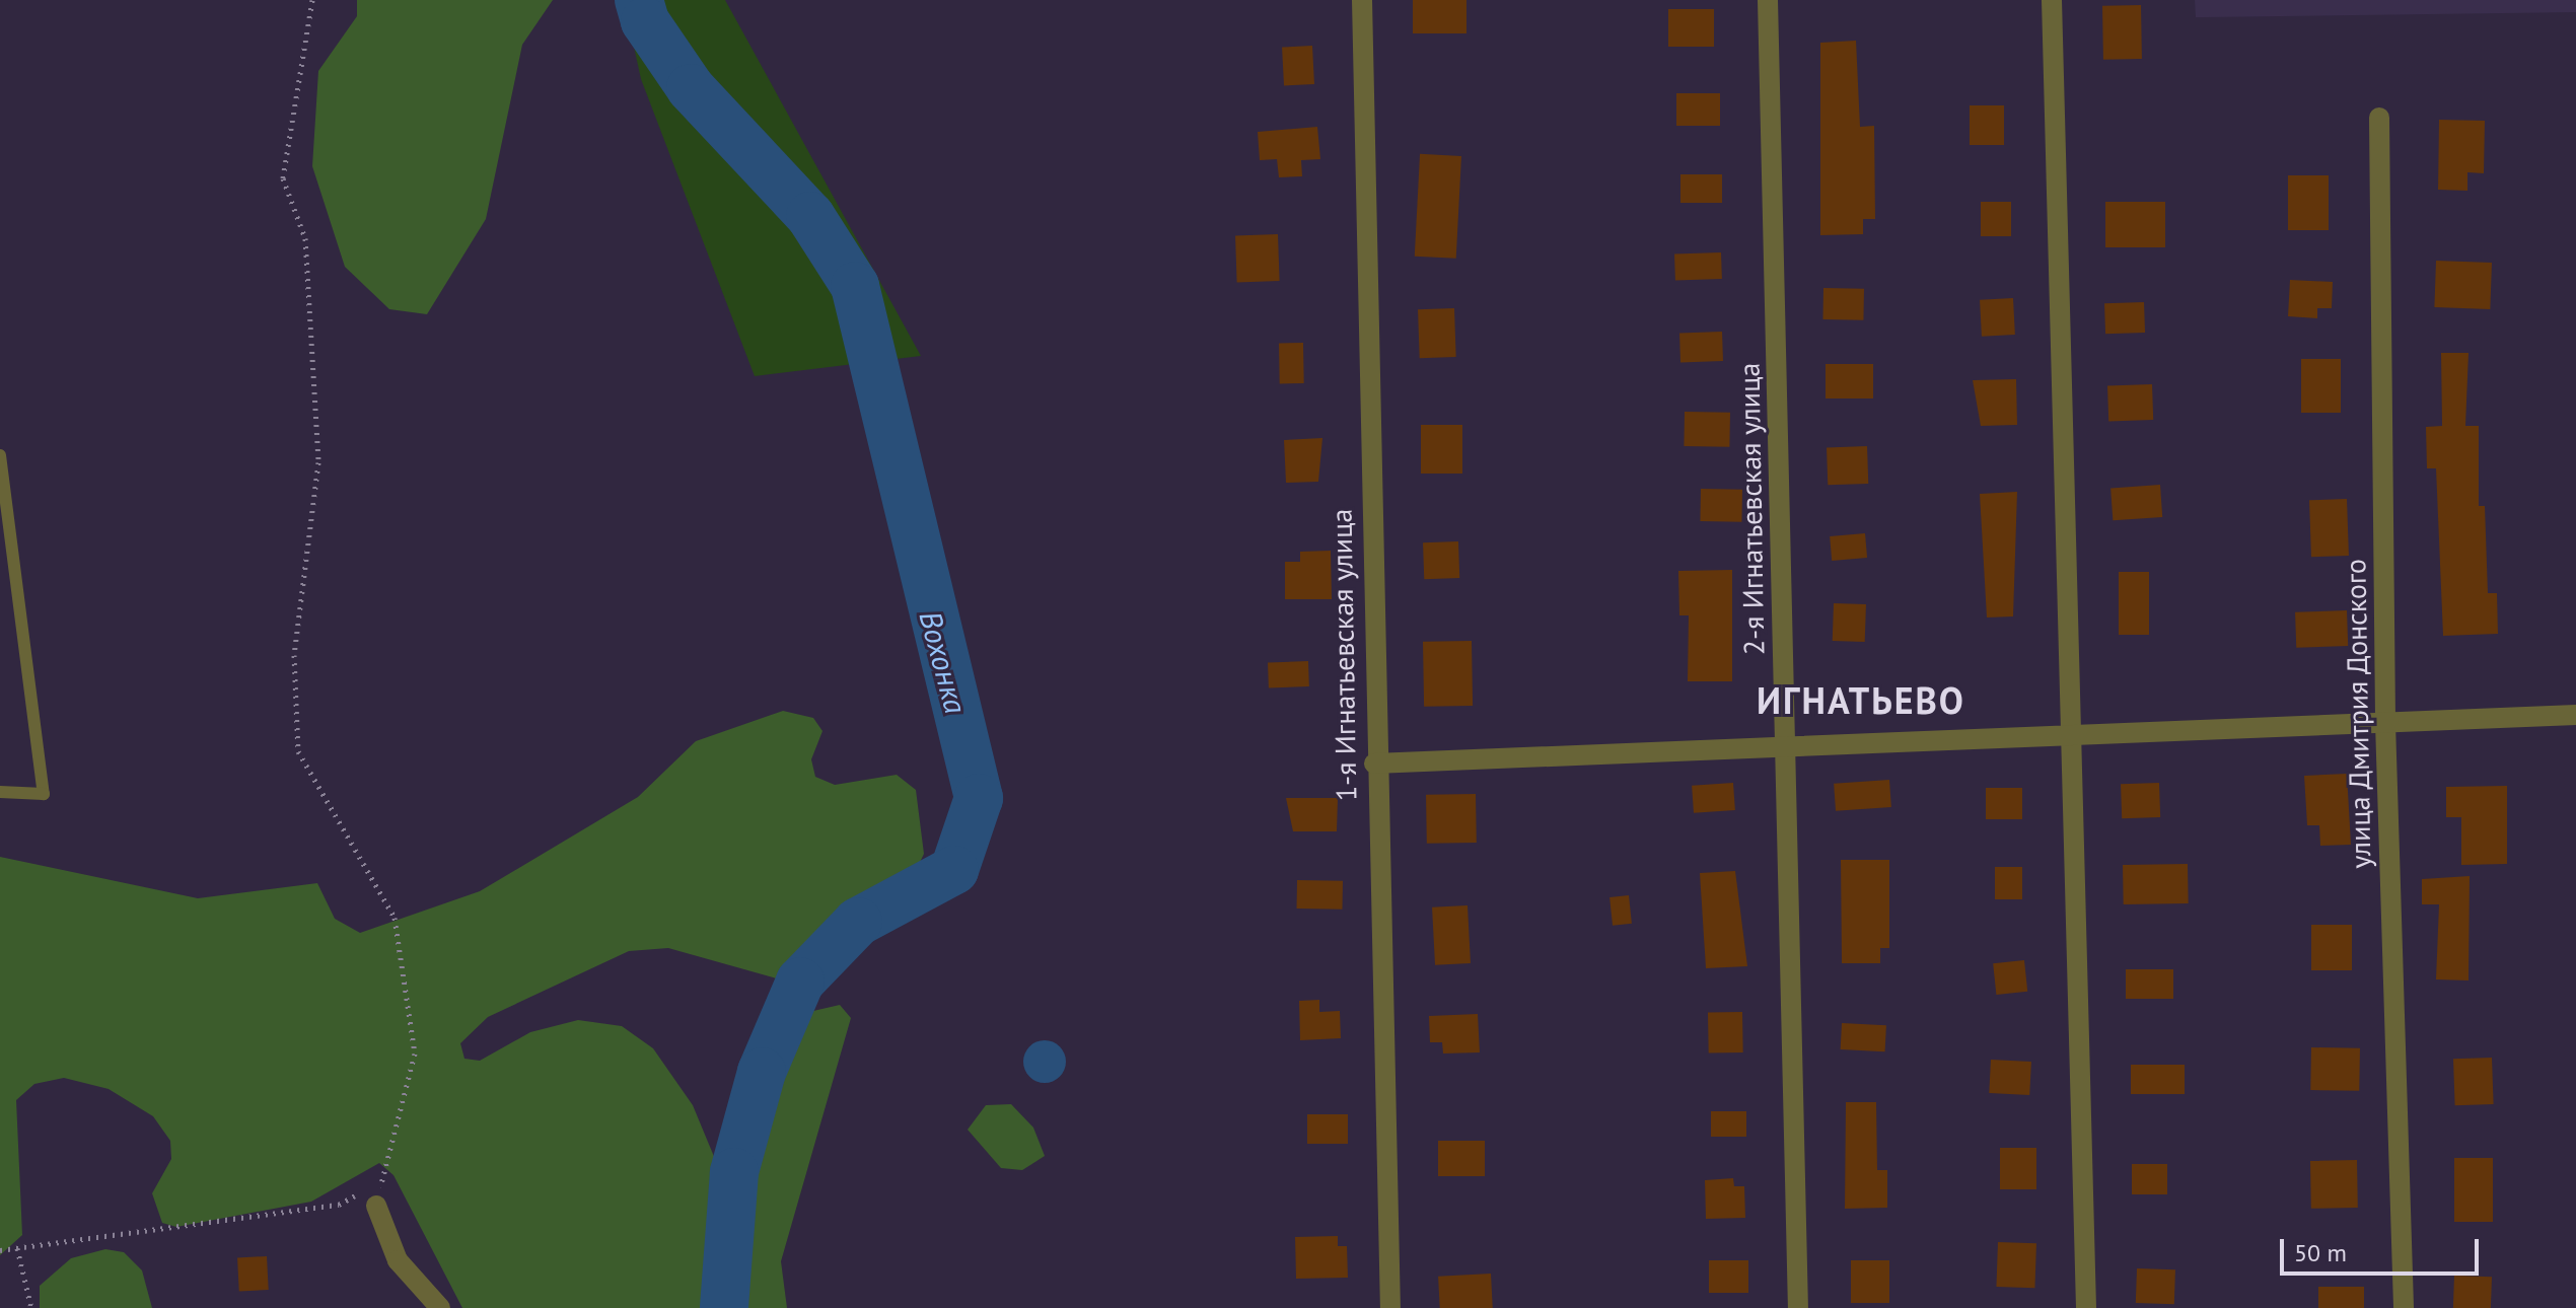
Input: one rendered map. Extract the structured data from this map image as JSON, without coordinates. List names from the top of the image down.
{
  "streets": {
    "street": ["2-я Игнатьевская улица", "1-я Игнатьевская улица", "улица Дмитрия Донского"]
  },
  "districts": ["ИГНАТЬЕВО"],
  "water": ["Вохонка"],
  "scale_bar": "50 m"
}
